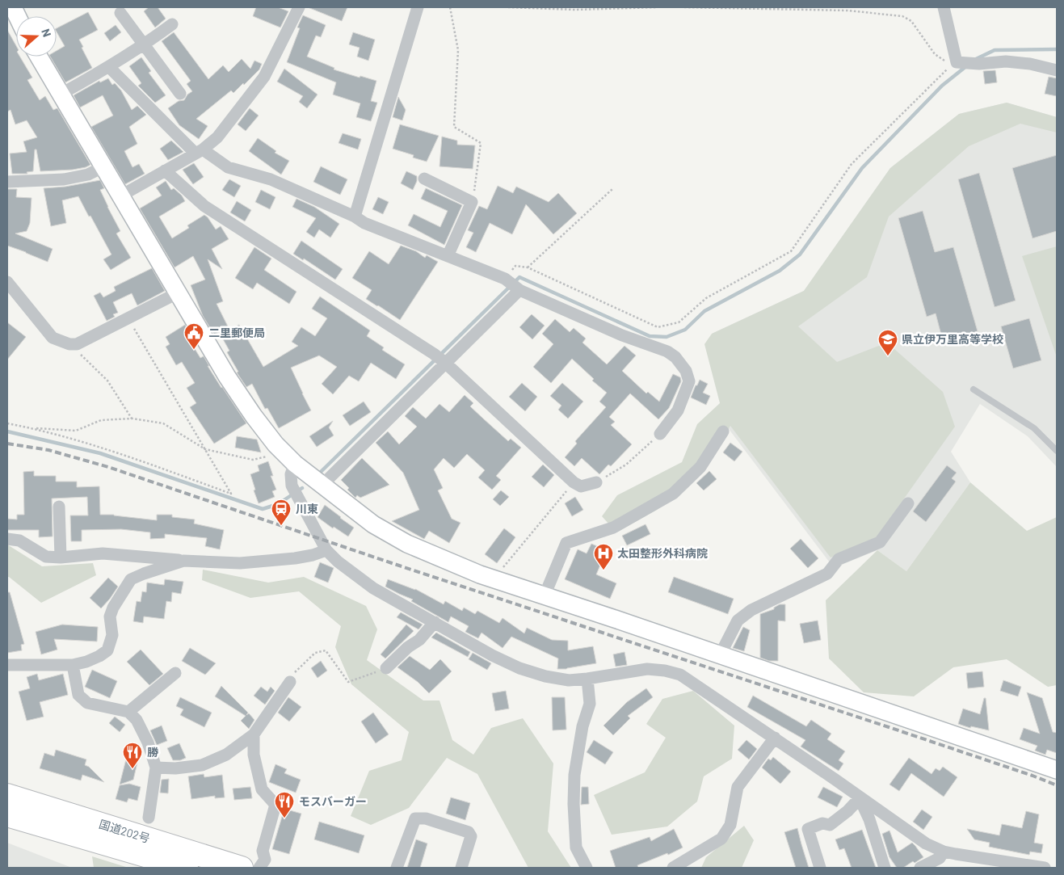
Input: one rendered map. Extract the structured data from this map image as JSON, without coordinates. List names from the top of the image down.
{
  "streets": {
    "highway": ["国道202号"]
  },
  "places": {
    "public building": ["二里郵便局"],
    "school or university": ["県立伊万里高等学校"],
    "station": ["川東"],
    "hospital": ["太田整形外科病院"],
    "restaurant": ["勝", "モスバーガー"]
  },
  "north": "right"
}
